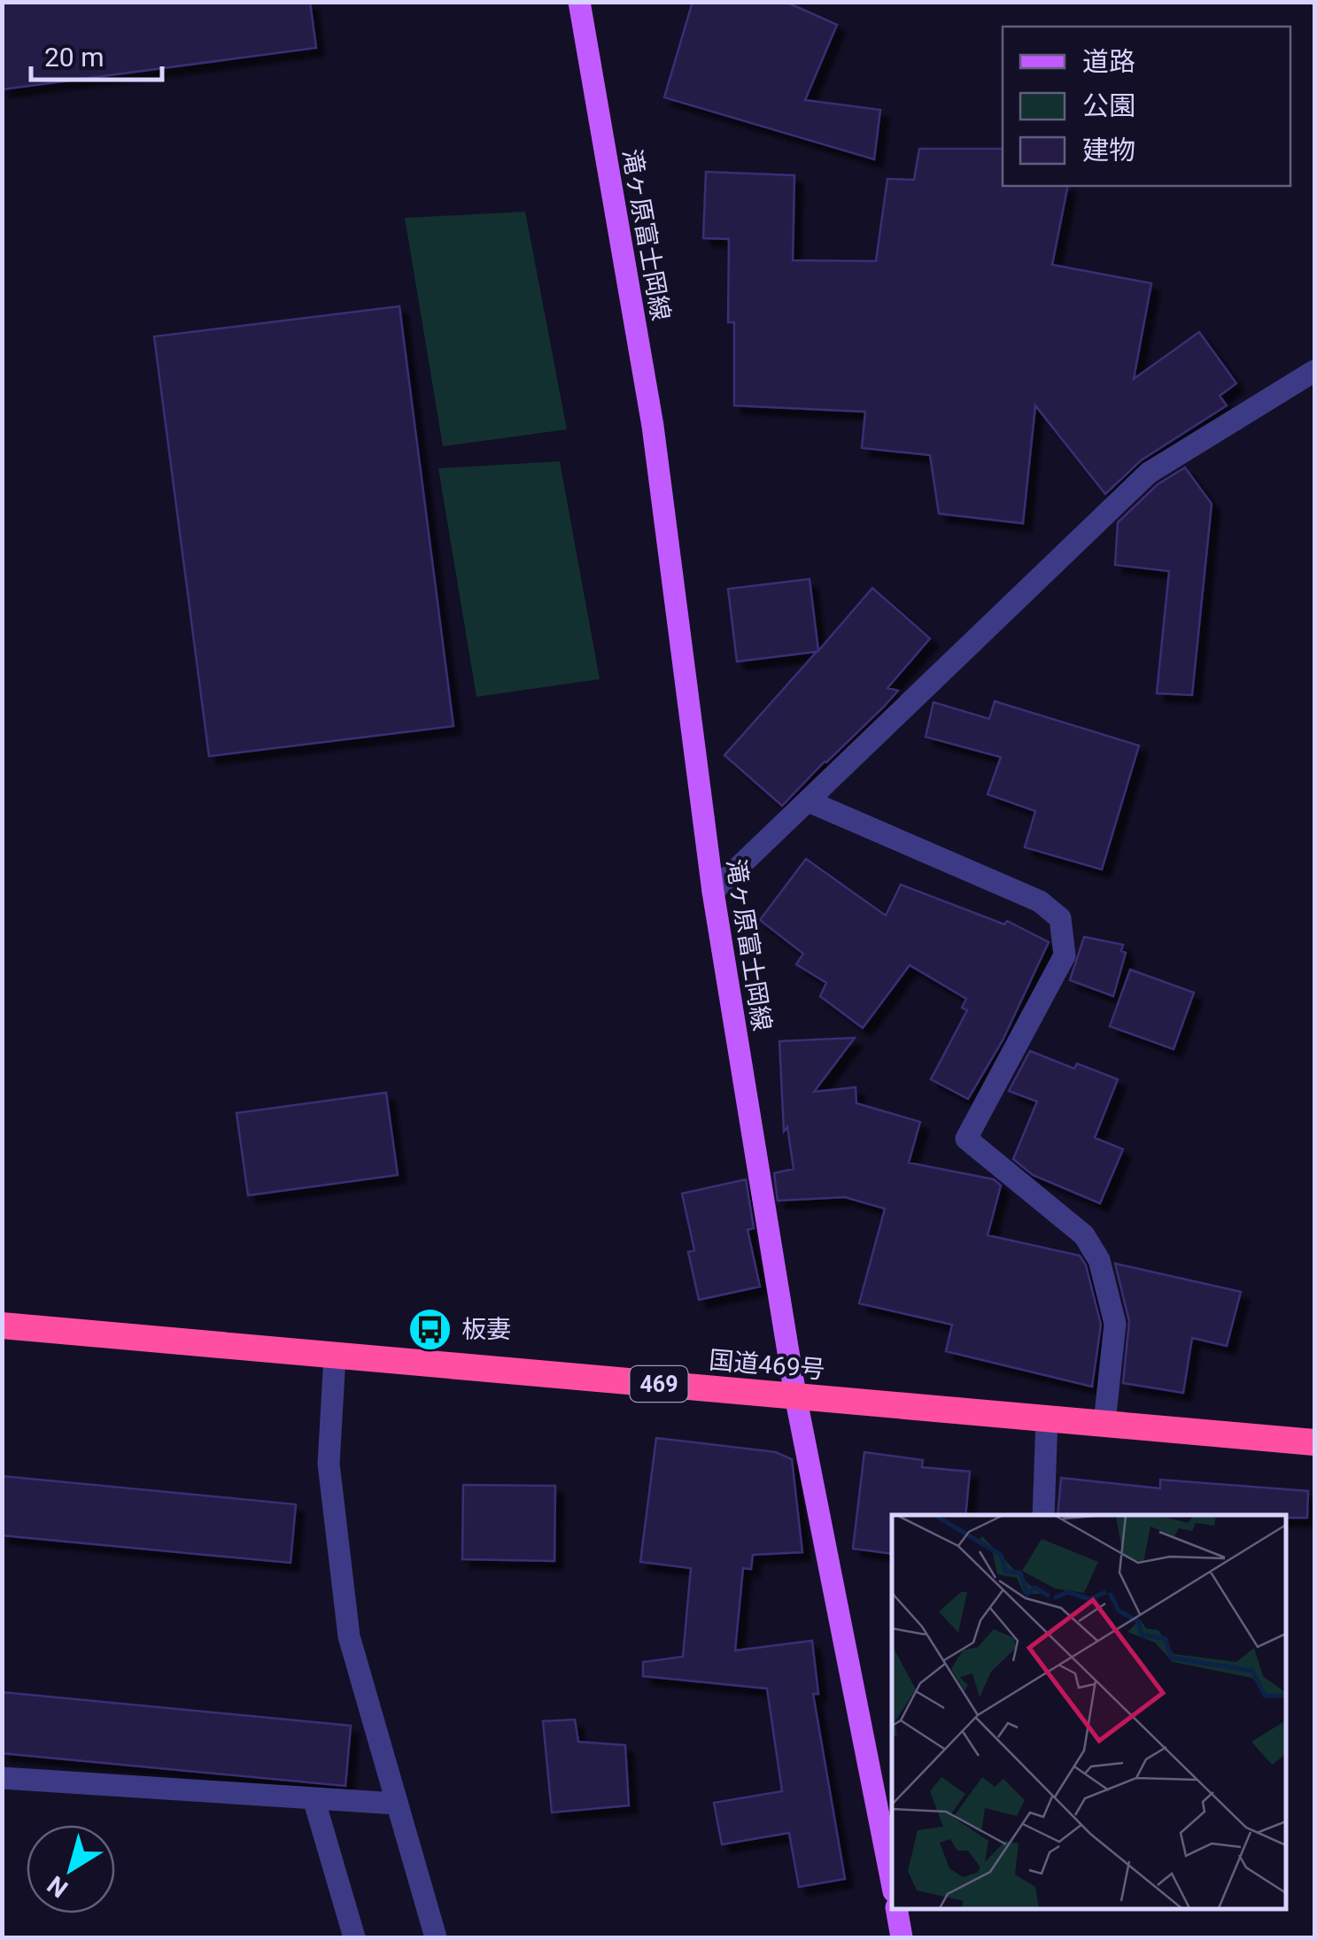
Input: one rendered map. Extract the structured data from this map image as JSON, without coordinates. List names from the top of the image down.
{
  "streets": {
    "highway": ["国道469号", "469"],
    "main road": ["滝ヶ原富士岡線"]
  },
  "crossings": [
    ["滝ヶ原富士岡線", "国道469号"]
  ],
  "places": {
    "bus stop": ["板妻"]
  },
  "legend": ["道路", "公園", "建物"],
  "scale_bar": "20 m",
  "north": "bottom left"
}
